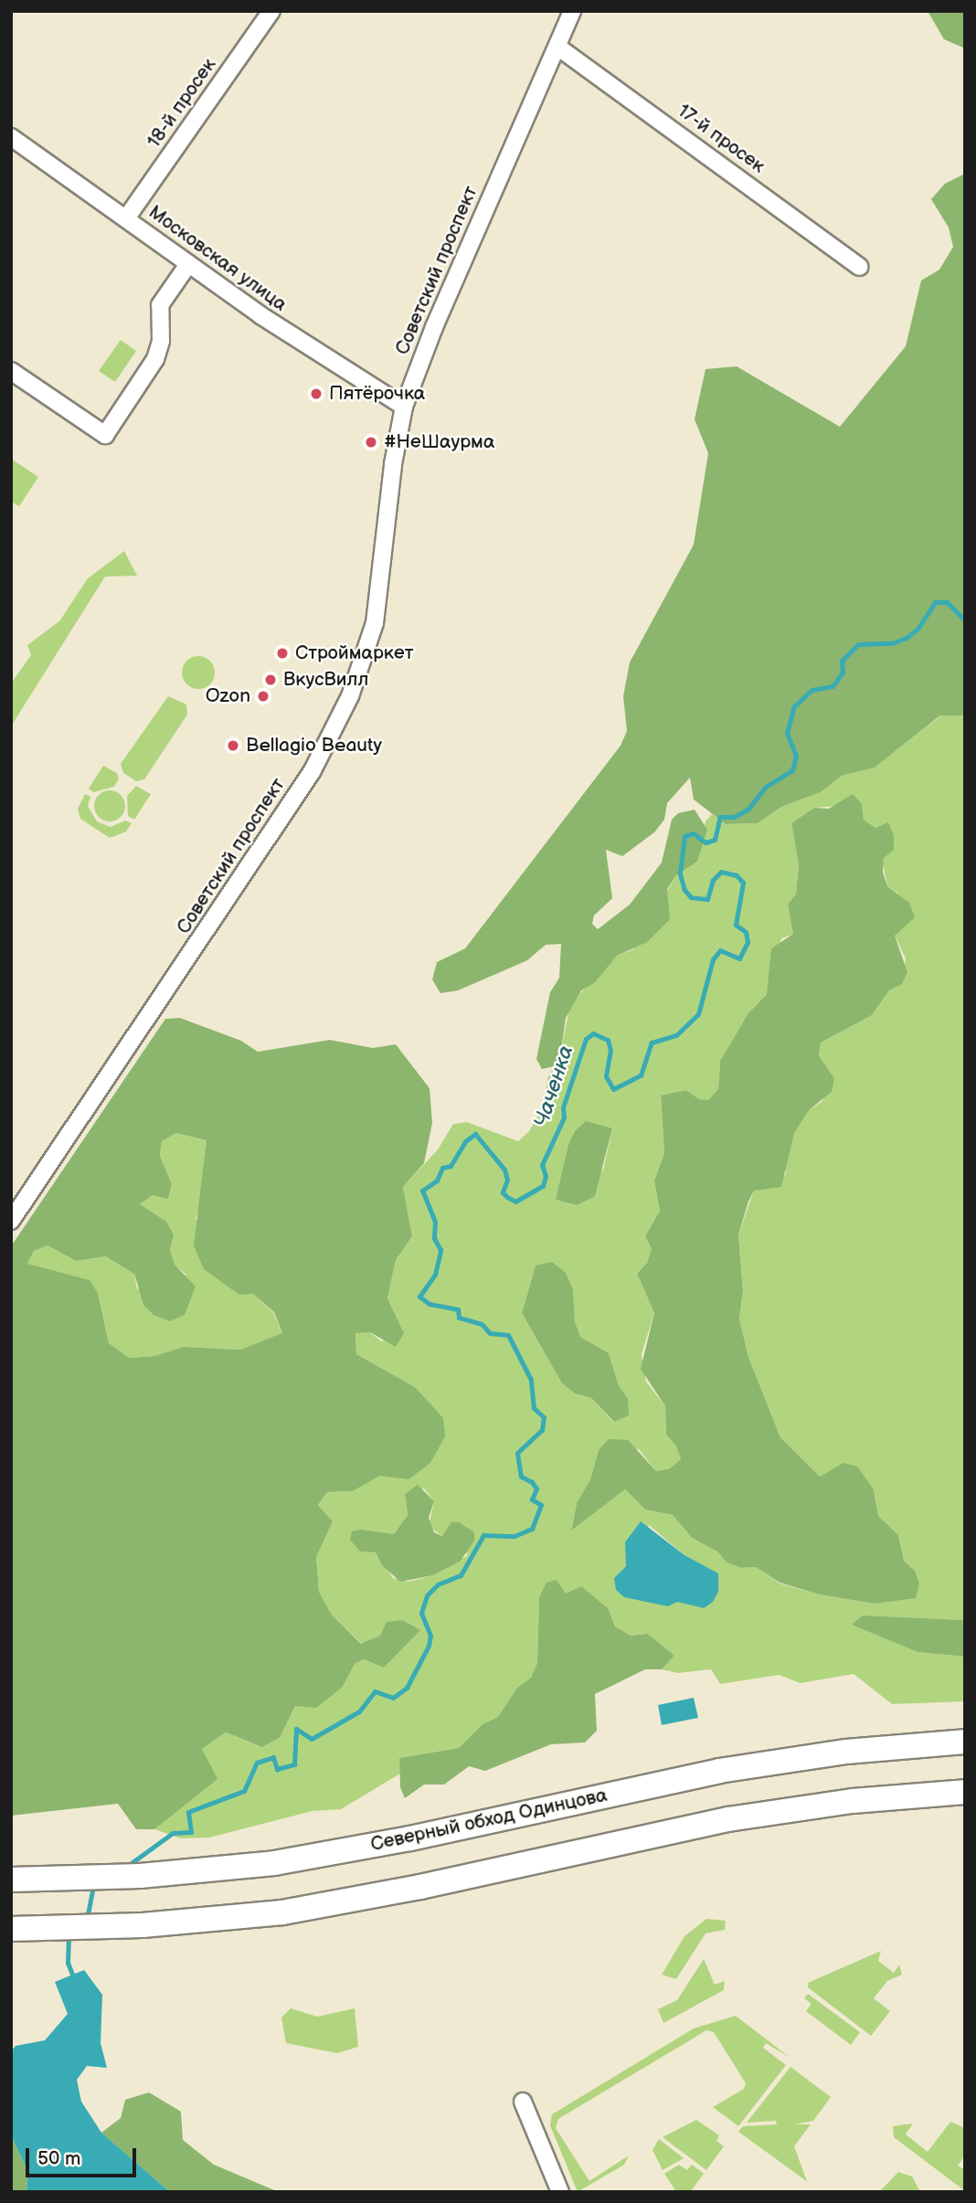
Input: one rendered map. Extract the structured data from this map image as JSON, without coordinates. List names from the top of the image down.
{
  "streets": {
    "highway": ["Северный обход Одинцова"],
    "street": [
      "18-й просек",
      "17-й просек",
      "Московская улица",
      "Советский проспект"
    ]
  },
  "crossings": [
    ["18-й просек", "Московская улица"],
    ["17-й просек", "Советский проспект"],
    ["Московская улица", "Советский проспект"]
  ],
  "water": ["Чаченка"],
  "places": [
    "Пятёрочка",
    "#НеШаурма",
    "Строймаркет",
    "ВкусВилл",
    "Ozon",
    "Bellagio Beauty"
  ],
  "scale_bar": "50 m"
}
